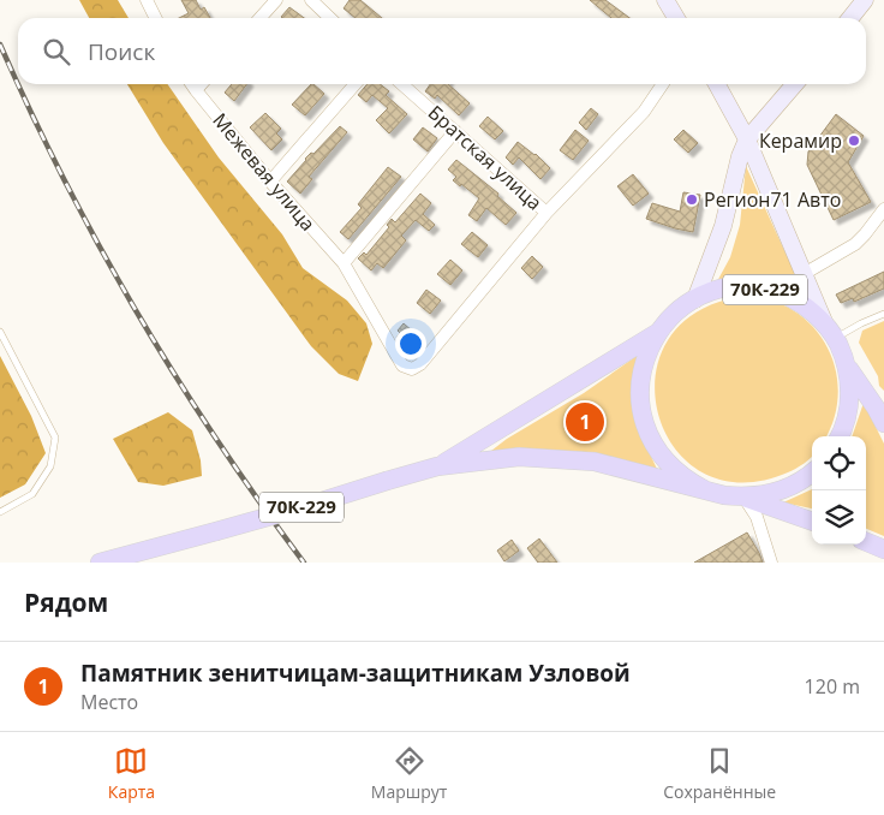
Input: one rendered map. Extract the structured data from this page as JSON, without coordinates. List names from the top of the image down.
{
  "streets": {
    "main road": ["70К-229"],
    "street": ["Братская улица", "Межевая улица"]
  },
  "crossings": [
    ["Братская улица", "Межевая улица"]
  ],
  "places": ["Керамир", "Регион71 Авто"],
  "page": {
    "search": "Поиск",
    "pins": "1",
    "heading": "Рядом",
    "list": [
      {
        "mark": "1",
        "name": "Памятник зенитчицам-защитникам Узловой",
        "note": "Место",
        "value": "120 m"
      }
    ],
    "nav": ["Карта", "Маршрут", "Сохранённые"]
  }
}
